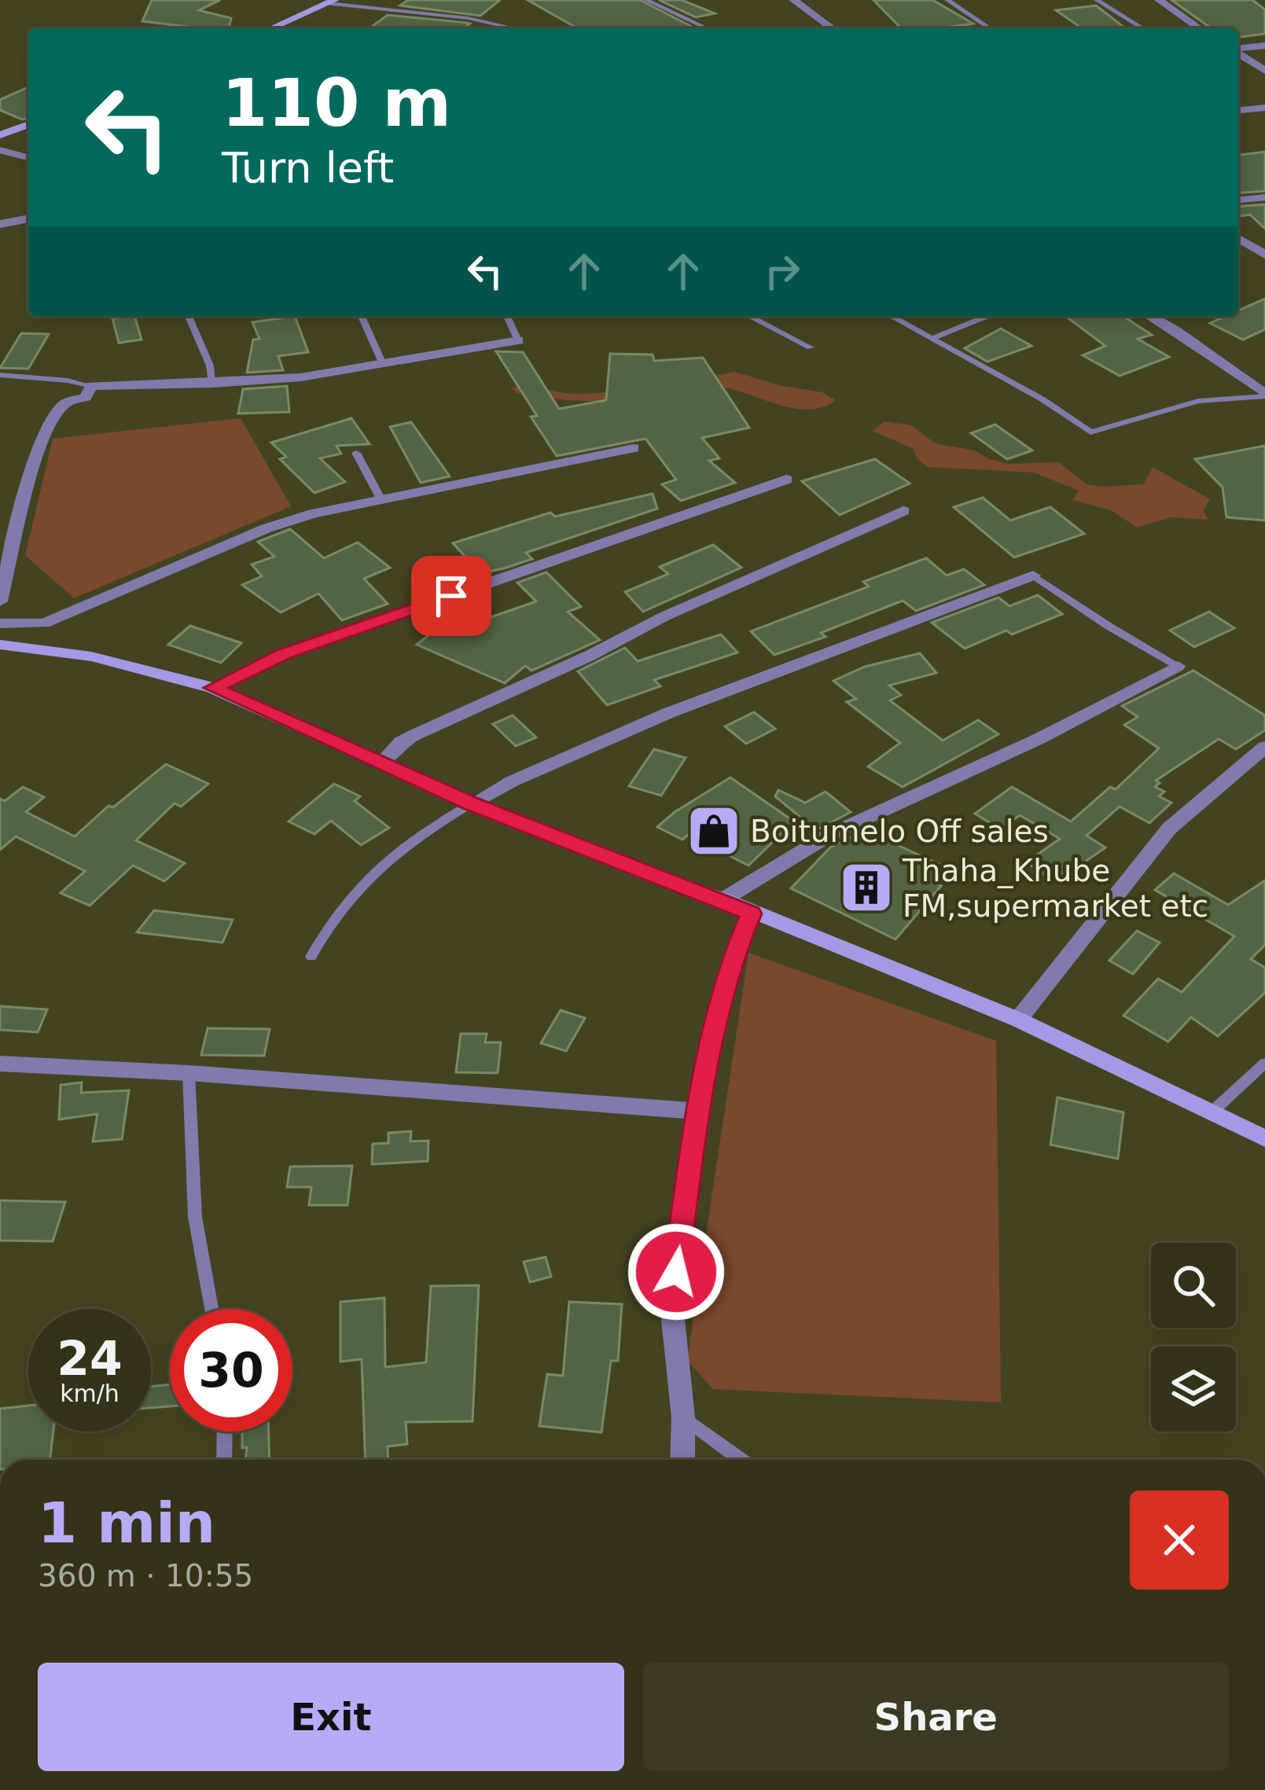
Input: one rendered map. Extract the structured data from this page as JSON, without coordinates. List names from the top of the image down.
{
  "places": {
    "shop": ["Boitumelo Off sales"],
    "building": ["Thaha_Khube FM,supermarket etc"]
  },
  "page": {
    "turn": ["110 m", "Turn left"],
    "speed": "24 km/h",
    "limit": "30",
    "heading": ["1 min", "360 m · 10:55"],
    "buttons": ["Exit", "Share"]
  }
}
